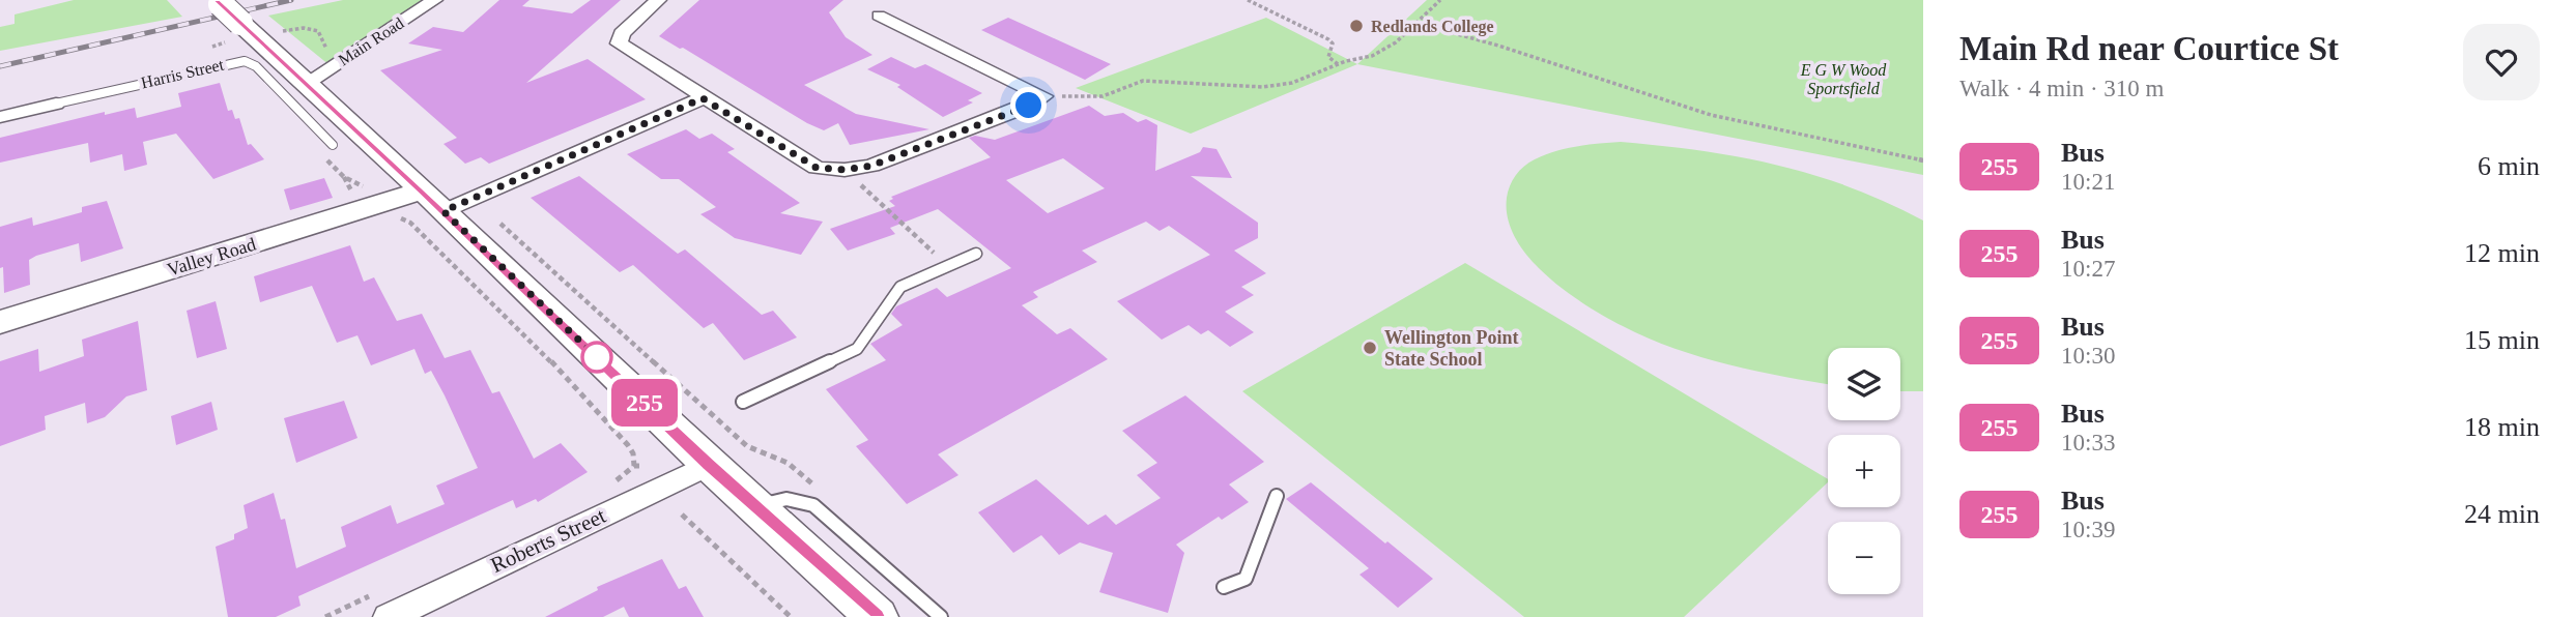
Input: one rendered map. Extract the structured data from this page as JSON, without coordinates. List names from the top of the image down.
{
  "streets": {
    "main road": ["Valley Road"],
    "street": ["Main Road", "Harris Street", "Roberts Street"]
  },
  "parks": ["E G W Wood Sportsfield"],
  "places": ["Redlands College", "Wellington Point State School"],
  "lines": ["bus line 255"],
  "page": {
    "on_map": "255",
    "heading": ["Main Rd near Courtice St", "Walk · 4 min · 310 m"],
    "list": [
      {
        "mark": "255",
        "name": "Bus",
        "note": "10:21",
        "value": "6 min"
      },
      {
        "mark": "255",
        "name": "Bus",
        "note": "10:27",
        "value": "12 min"
      },
      {
        "mark": "255",
        "name": "Bus",
        "note": "10:30",
        "value": "15 min"
      },
      {
        "mark": "255",
        "name": "Bus",
        "note": "10:33",
        "value": "18 min"
      },
      {
        "mark": "255",
        "name": "Bus",
        "note": "10:39",
        "value": "24 min"
      }
    ],
    "map_buttons": ["+", "−"]
  }
}
